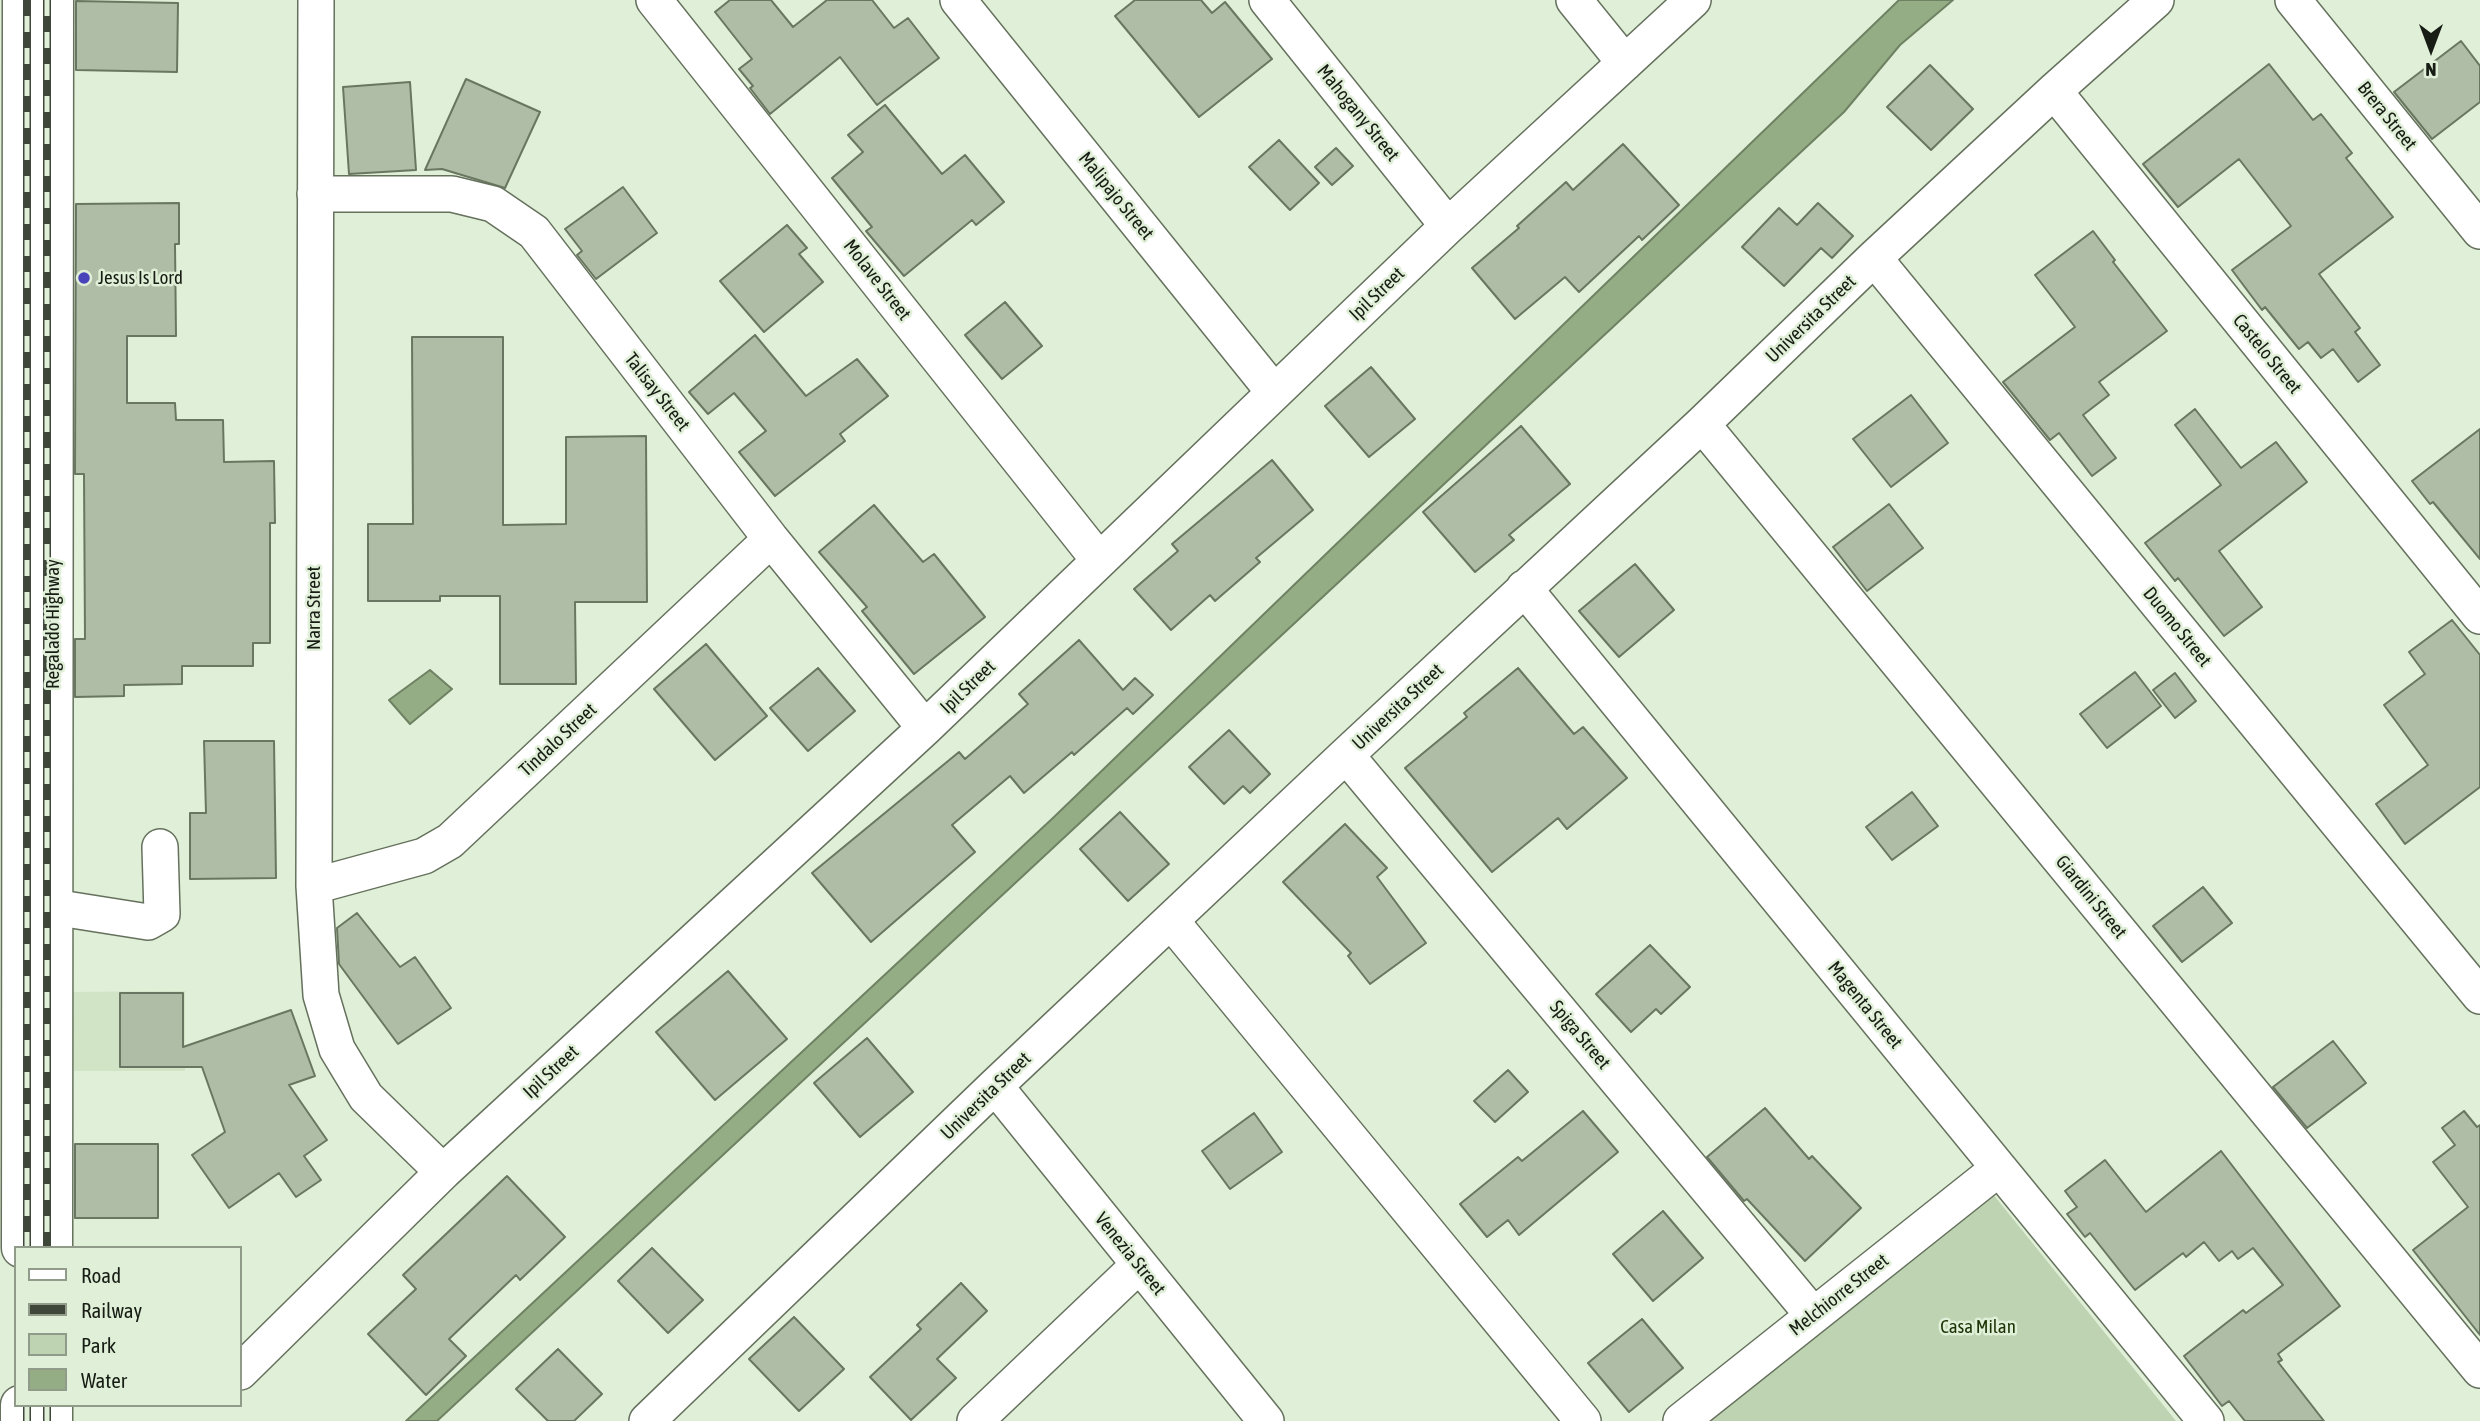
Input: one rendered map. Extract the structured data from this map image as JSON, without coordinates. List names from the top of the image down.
{
  "streets": {
    "main road": ["Regalado Highway"],
    "street": [
      "Mahogany Street",
      "Brera Street",
      "Malipajo Street",
      "Molave Street",
      "Ipil Street",
      "Universita Street",
      "Castelo Street",
      "Talisay Street",
      "Narra Street",
      "Duomo Street",
      "Tindalo Street",
      "Giardini Street",
      "Magenta Street",
      "Spiga Street",
      "Venezia Street",
      "Melchiorre Street"
    ]
  },
  "crossings": [
    ["Mahogany Street", "Ipil Street"],
    ["Malipajo Street", "Ipil Street"],
    ["Molave Street", "Ipil Street"],
    ["Ipil Street", "Talisay Street"],
    ["Ipil Street", "Narra Street"],
    ["Universita Street", "Castelo Street"],
    ["Universita Street", "Duomo Street"],
    ["Universita Street", "Giardini Street"],
    ["Universita Street", "Magenta Street"],
    ["Universita Street", "Spiga Street"],
    ["Universita Street", "Venezia Street"],
    ["Talisay Street", "Narra Street"],
    ["Talisay Street", "Tindalo Street"],
    ["Narra Street", "Tindalo Street"],
    ["Magenta Street", "Melchiorre Street"],
    ["Spiga Street", "Melchiorre Street"]
  ],
  "parks": ["Casa Milan"],
  "places": ["Jesus Is Lord"],
  "legend": [
    "Road",
    "Railway",
    "Park",
    "Water"
  ],
  "north": "bottom"
}
